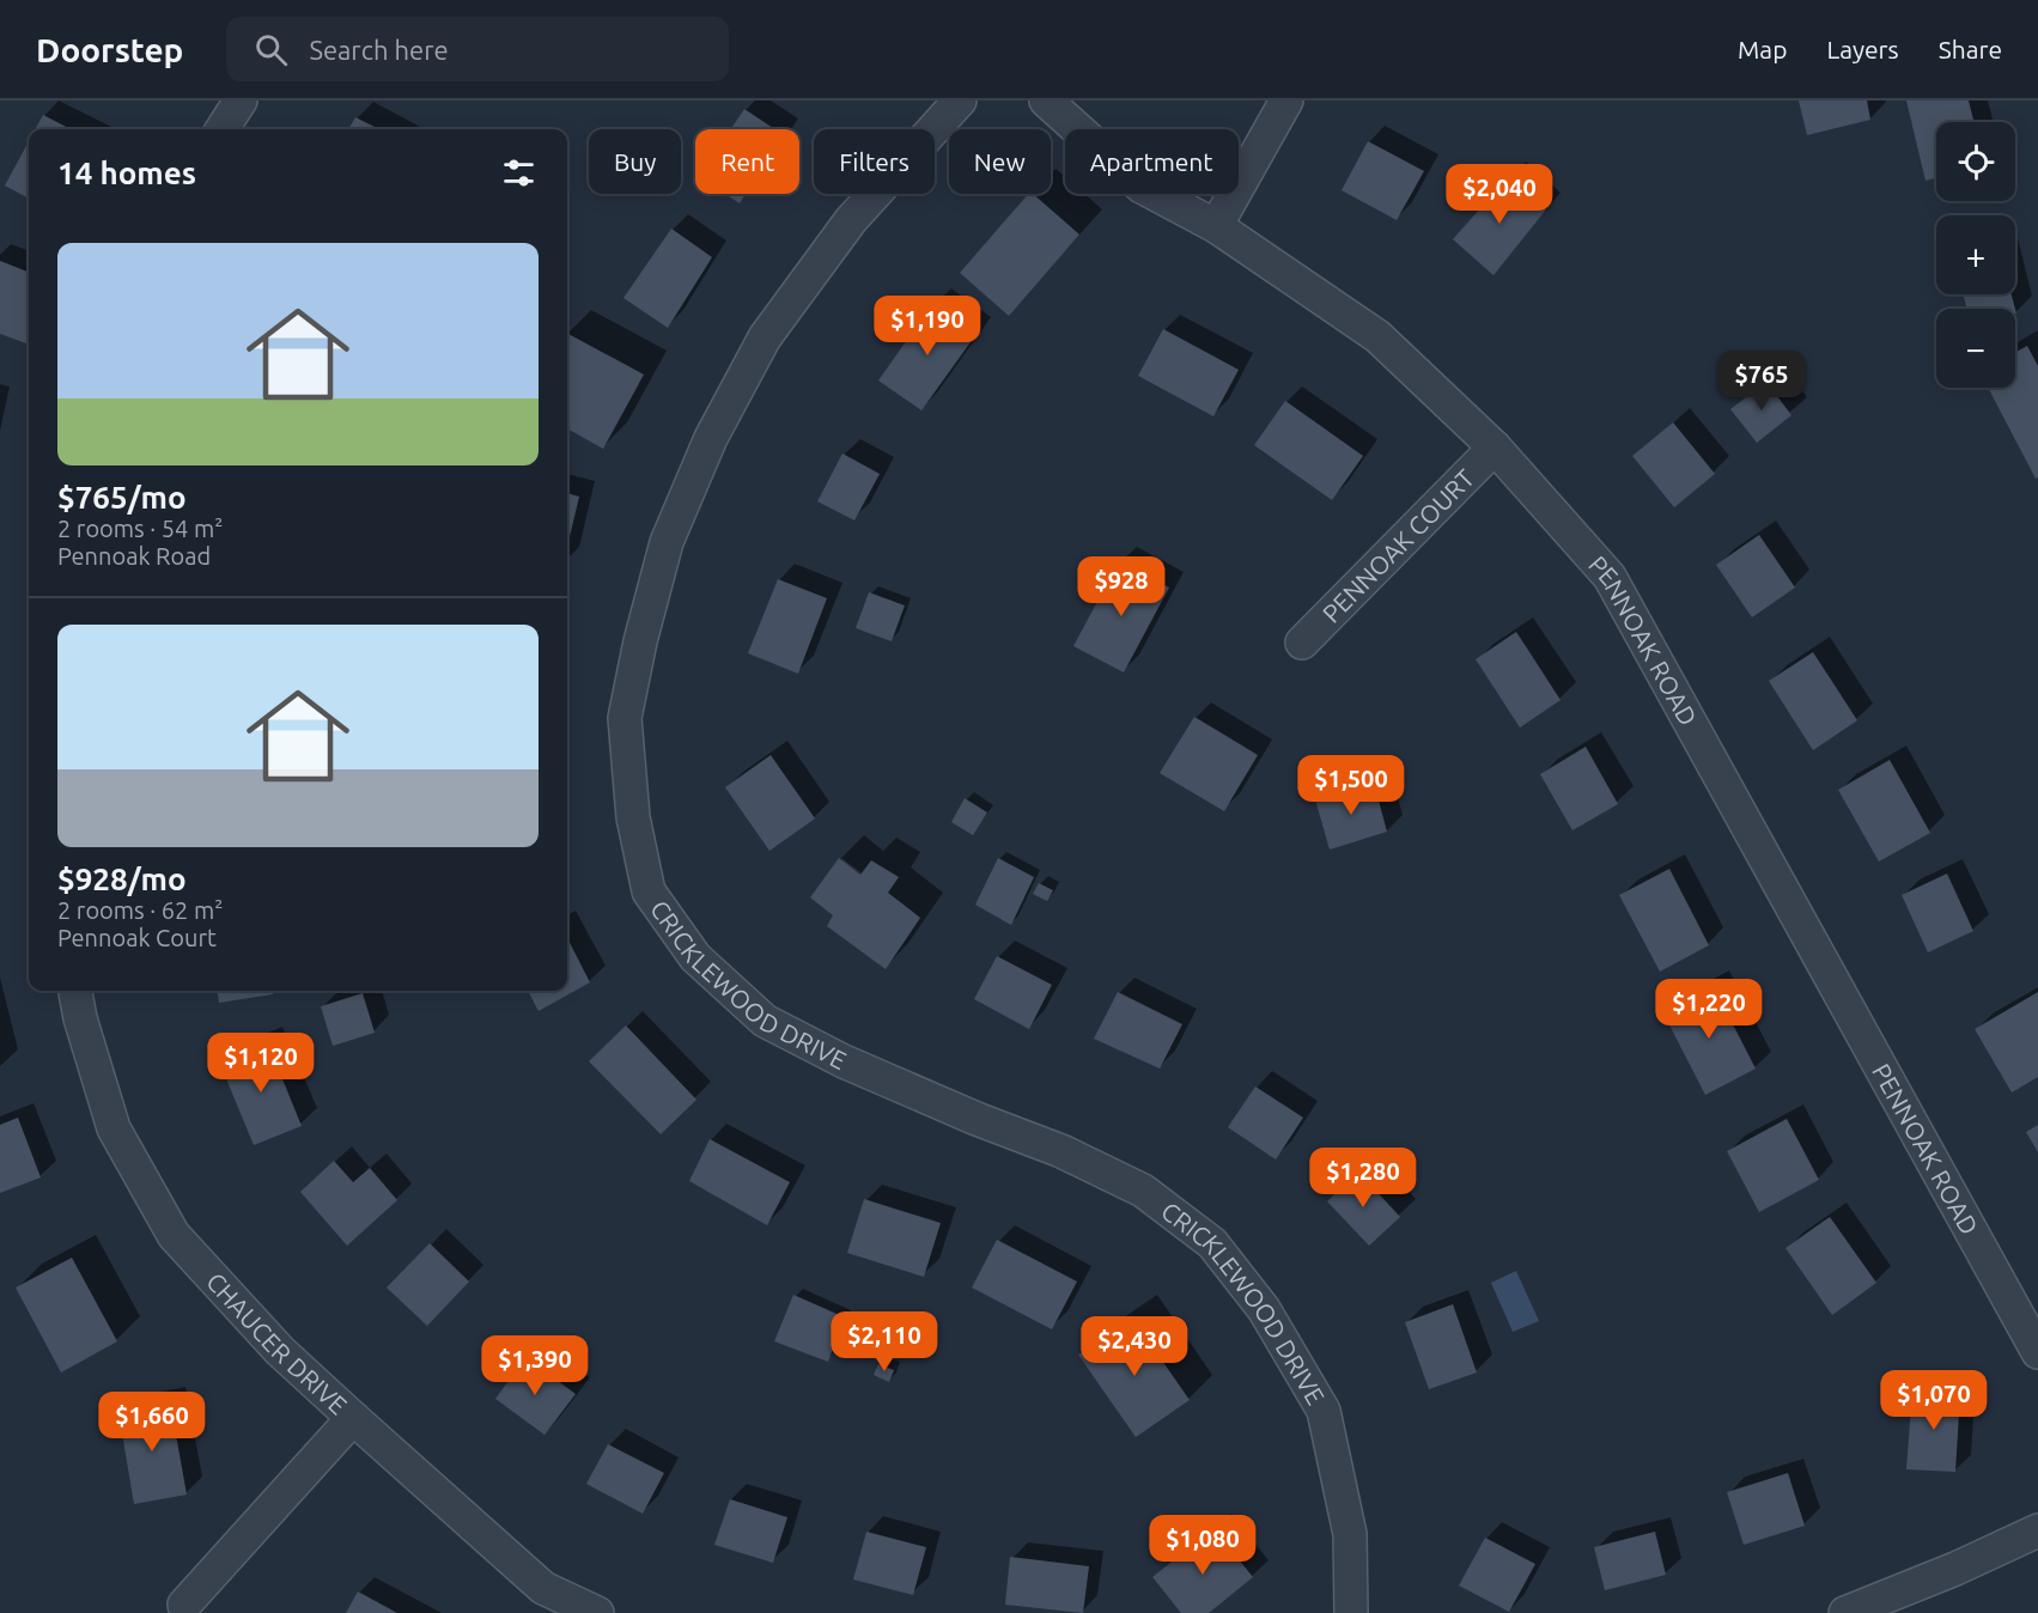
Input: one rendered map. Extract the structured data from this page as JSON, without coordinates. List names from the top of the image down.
{
  "streets": {
    "street": [
      "PENNOAK COURT",
      "PENNOAK ROAD",
      "CRICKLEWOOD DRIVE",
      "CHAUCER DRIVE"
    ]
  },
  "crossings": [
    ["PENNOAK COURT", "PENNOAK ROAD"]
  ],
  "page": {
    "header": "Doorstep",
    "search": "Search here",
    "nav": ["Map", "Layers", "Share"],
    "map_buttons": ["+", "−"],
    "chip": [
      "Buy",
      "Rent",
      "Filters",
      "New",
      "Apartment"
    ],
    "heading": "14 homes",
    "price": [
      "$2,040",
      "$1,190",
      "$765",
      "$928",
      "$1,500",
      "$1,220",
      "$1,120",
      "$1,280",
      "$2,110",
      "$2,430",
      "$1,390",
      "$1,070",
      "$1,660",
      "$1,080"
    ],
    "list": [
      {
        "name": "$765/mo",
        "note": "2 rooms · 54 m² · Pennoak Road"
      },
      {
        "name": "$928/mo",
        "note": "2 rooms · 62 m² · Pennoak Court"
      }
    ]
  }
}
